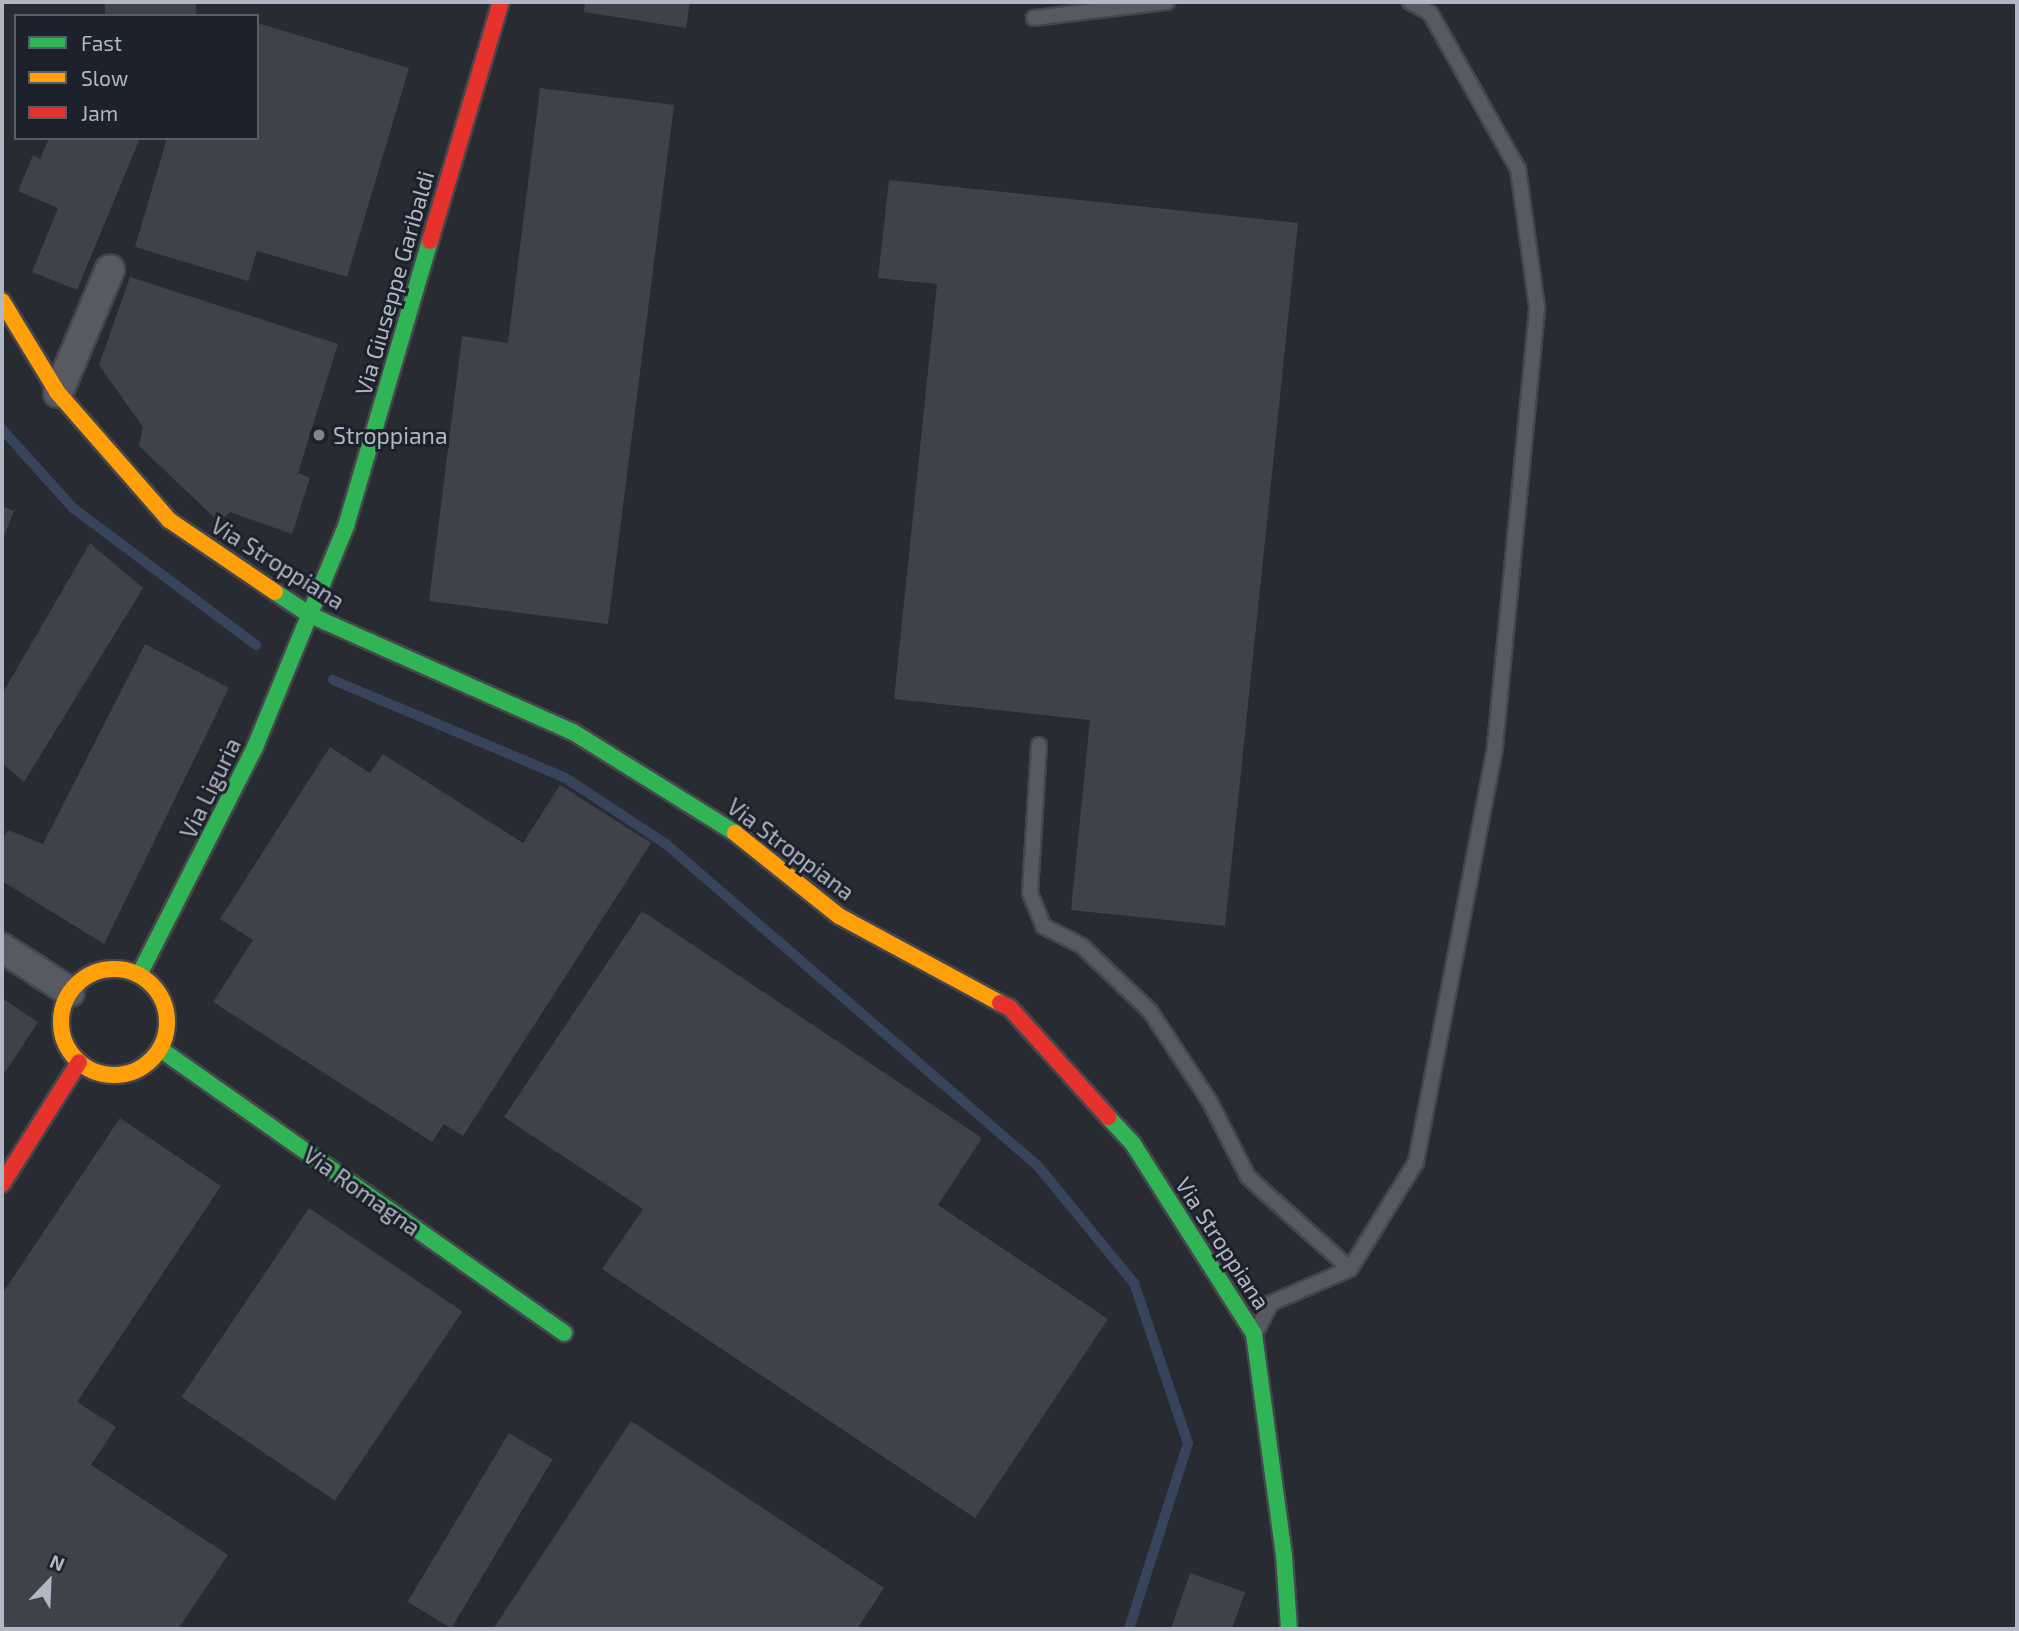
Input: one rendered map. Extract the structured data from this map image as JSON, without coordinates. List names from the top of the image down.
{
  "streets": {
    "street": [
      "Via Giuseppe Garibaldi",
      "Via Stroppiana",
      "Via Liguria",
      "Via Romagna"
    ]
  },
  "crossings": [
    ["Via Giuseppe Garibaldi", "Via Stroppiana"],
    ["Via Giuseppe Garibaldi", "Via Liguria"],
    ["Via Stroppiana", "Via Liguria"],
    ["Via Liguria", "Via Romagna"]
  ],
  "places": ["Stroppiana"],
  "legend": ["Fast", "Slow", "Jam"],
  "north": "top right"
}
